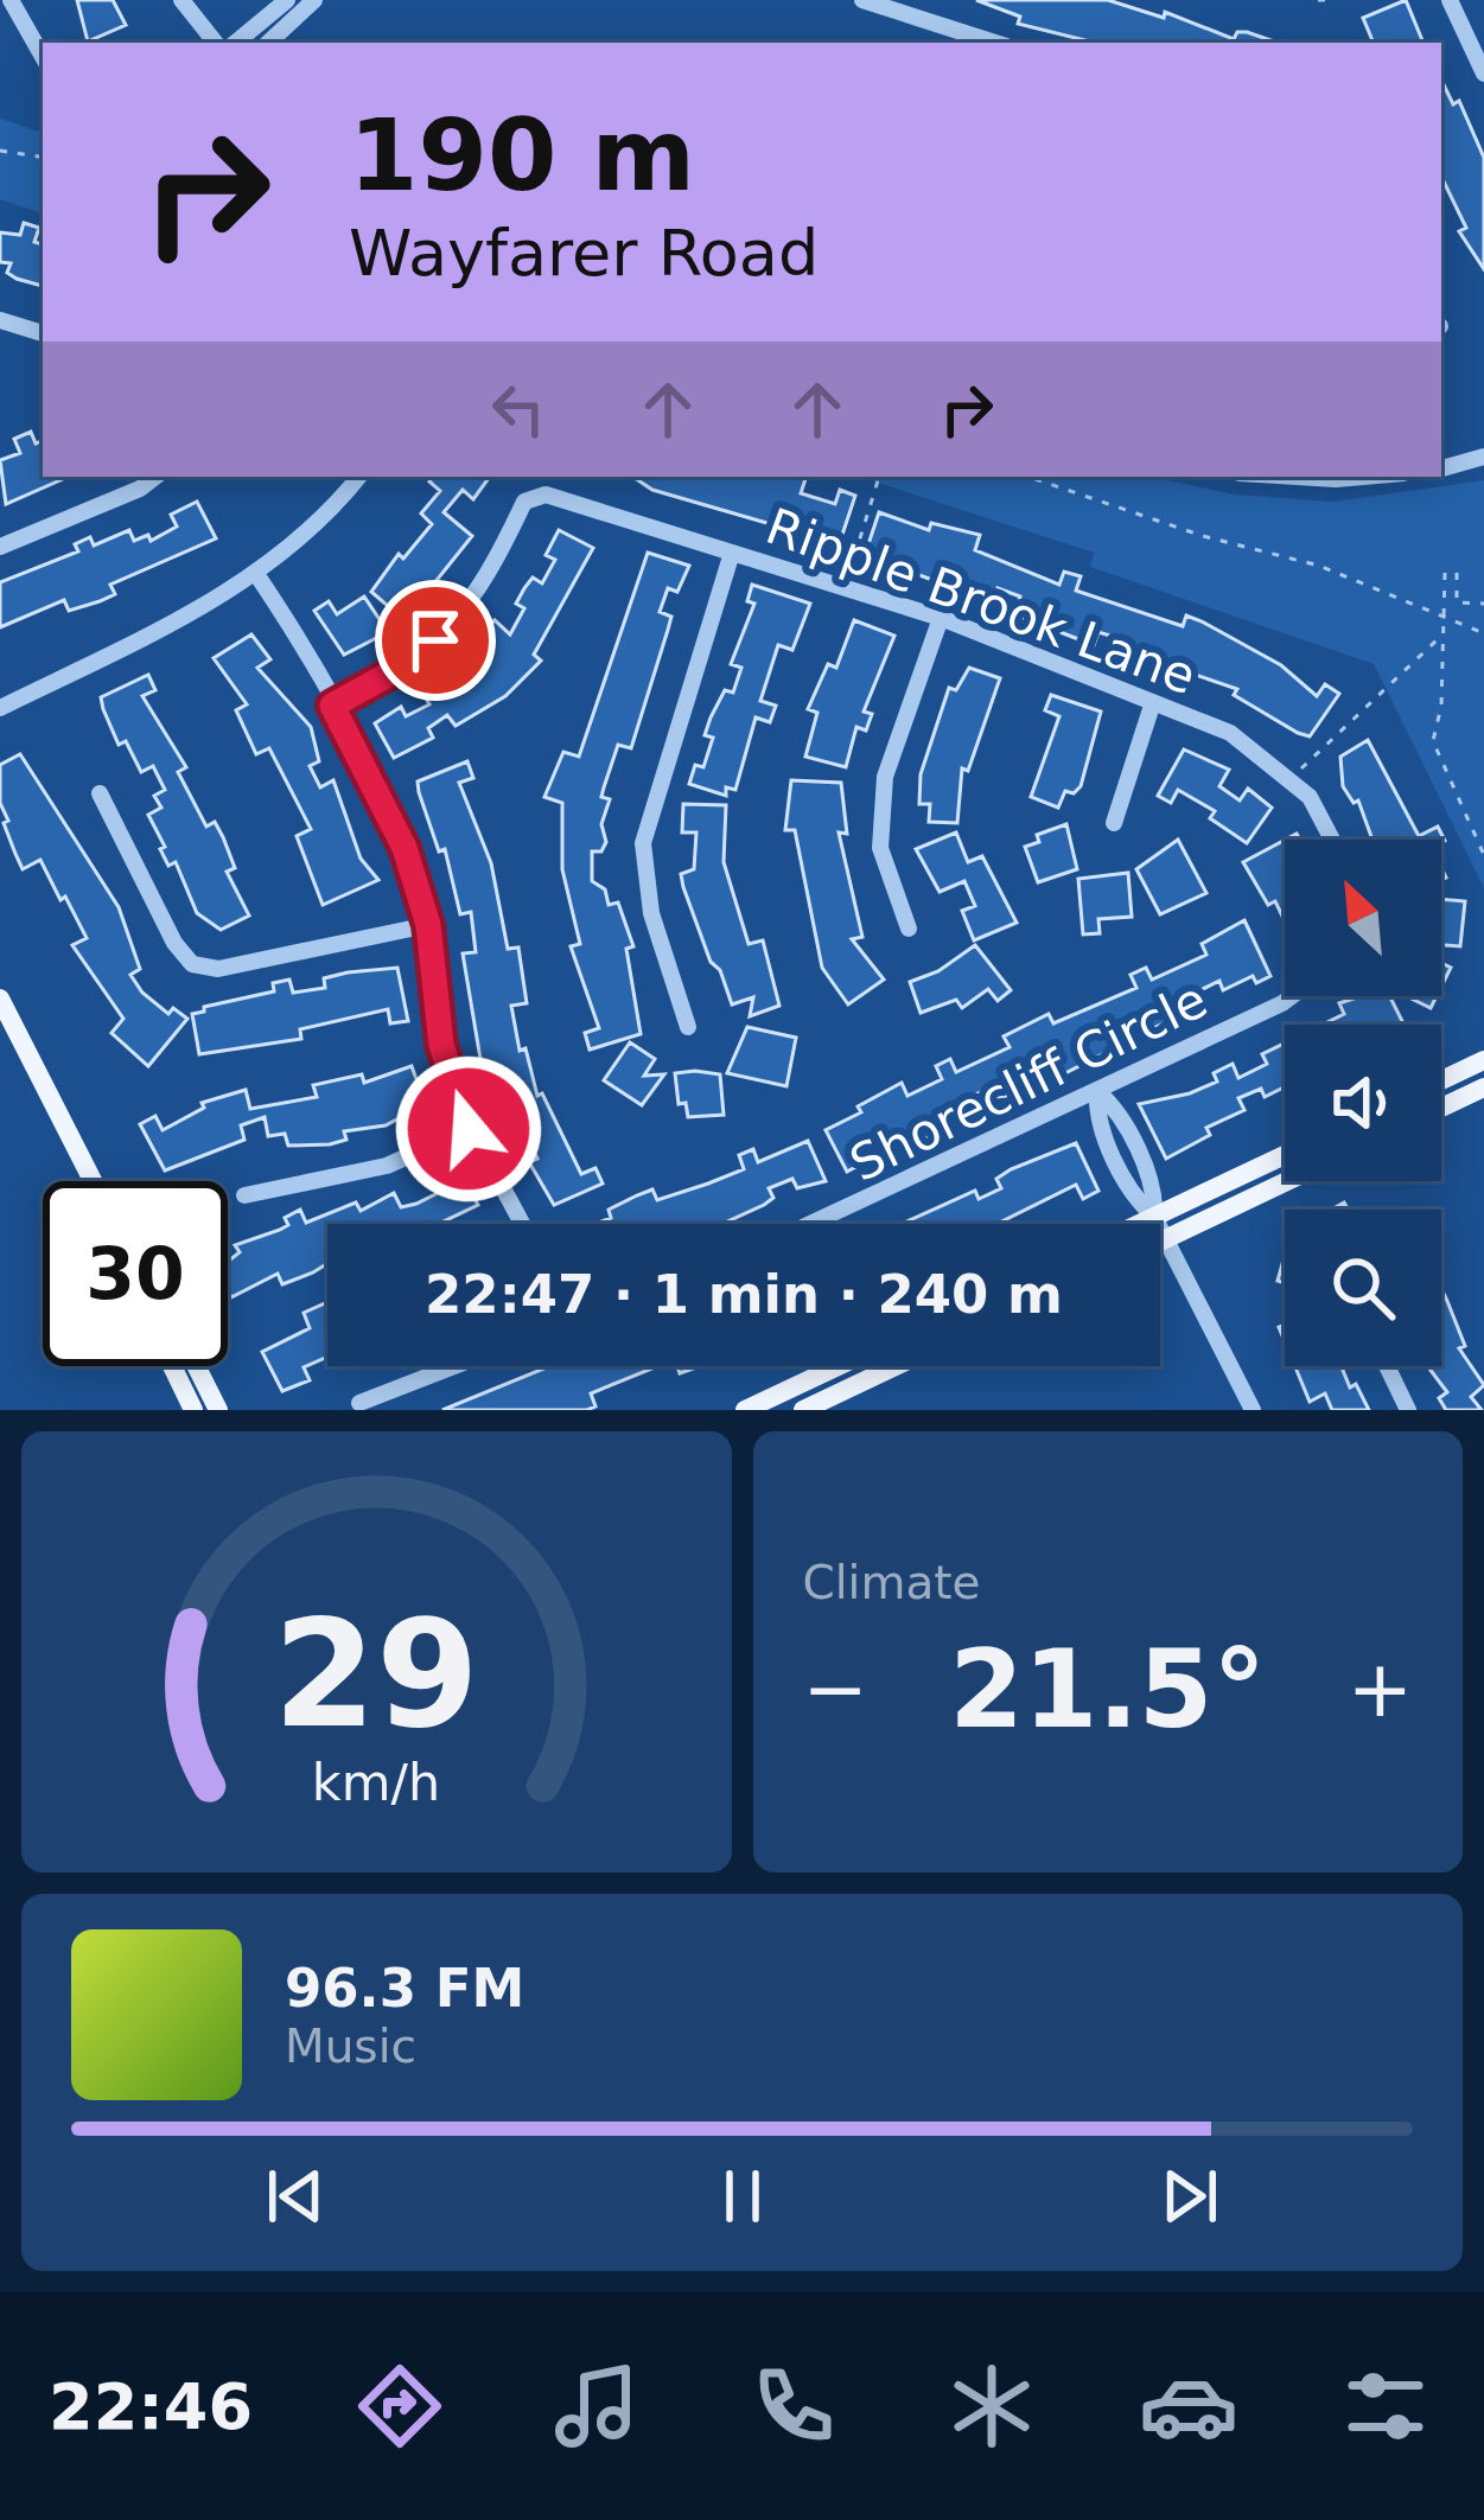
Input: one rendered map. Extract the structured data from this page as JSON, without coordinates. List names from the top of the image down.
{
  "streets": {
    "street": ["Ripple Brook Lane", "Shorecliff Circle"]
  },
  "north": "top left",
  "page": {
    "turn": ["190 m", "Wayfarer Road"],
    "limit": "30",
    "trip": "22:47 · 1 min · 240 m",
    "tile": "Climate",
    "heat": ["−", "21.5°", "+"],
    "song": ["96.3 FM", "Music"],
    "tabs": "22:46",
    "gauge": ["29", "km/h"]
  }
}
